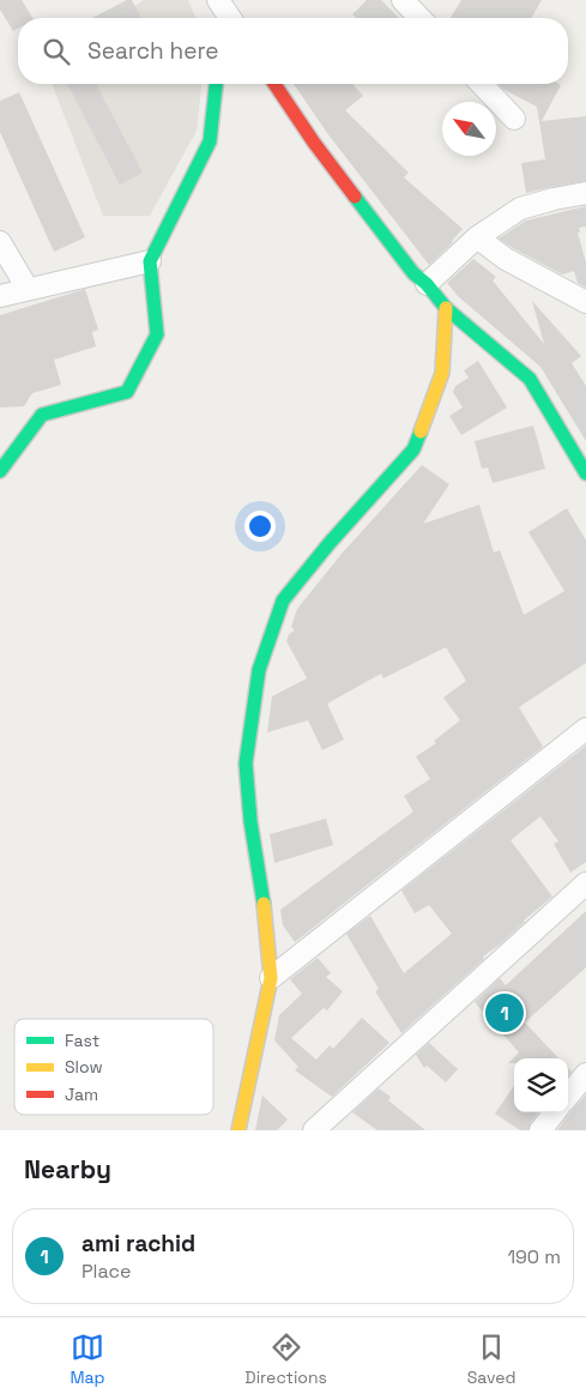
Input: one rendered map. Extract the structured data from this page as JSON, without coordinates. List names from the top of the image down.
{
  "legend": ["Fast", "Slow", "Jam"],
  "north": "top left",
  "page": {
    "search": "Search here",
    "pins": "1",
    "heading": "Nearby",
    "list": [
      {
        "mark": "1",
        "name": "ami rachid",
        "note": "Place",
        "value": "190 m"
      }
    ],
    "nav": ["Map", "Directions", "Saved"]
  }
}
